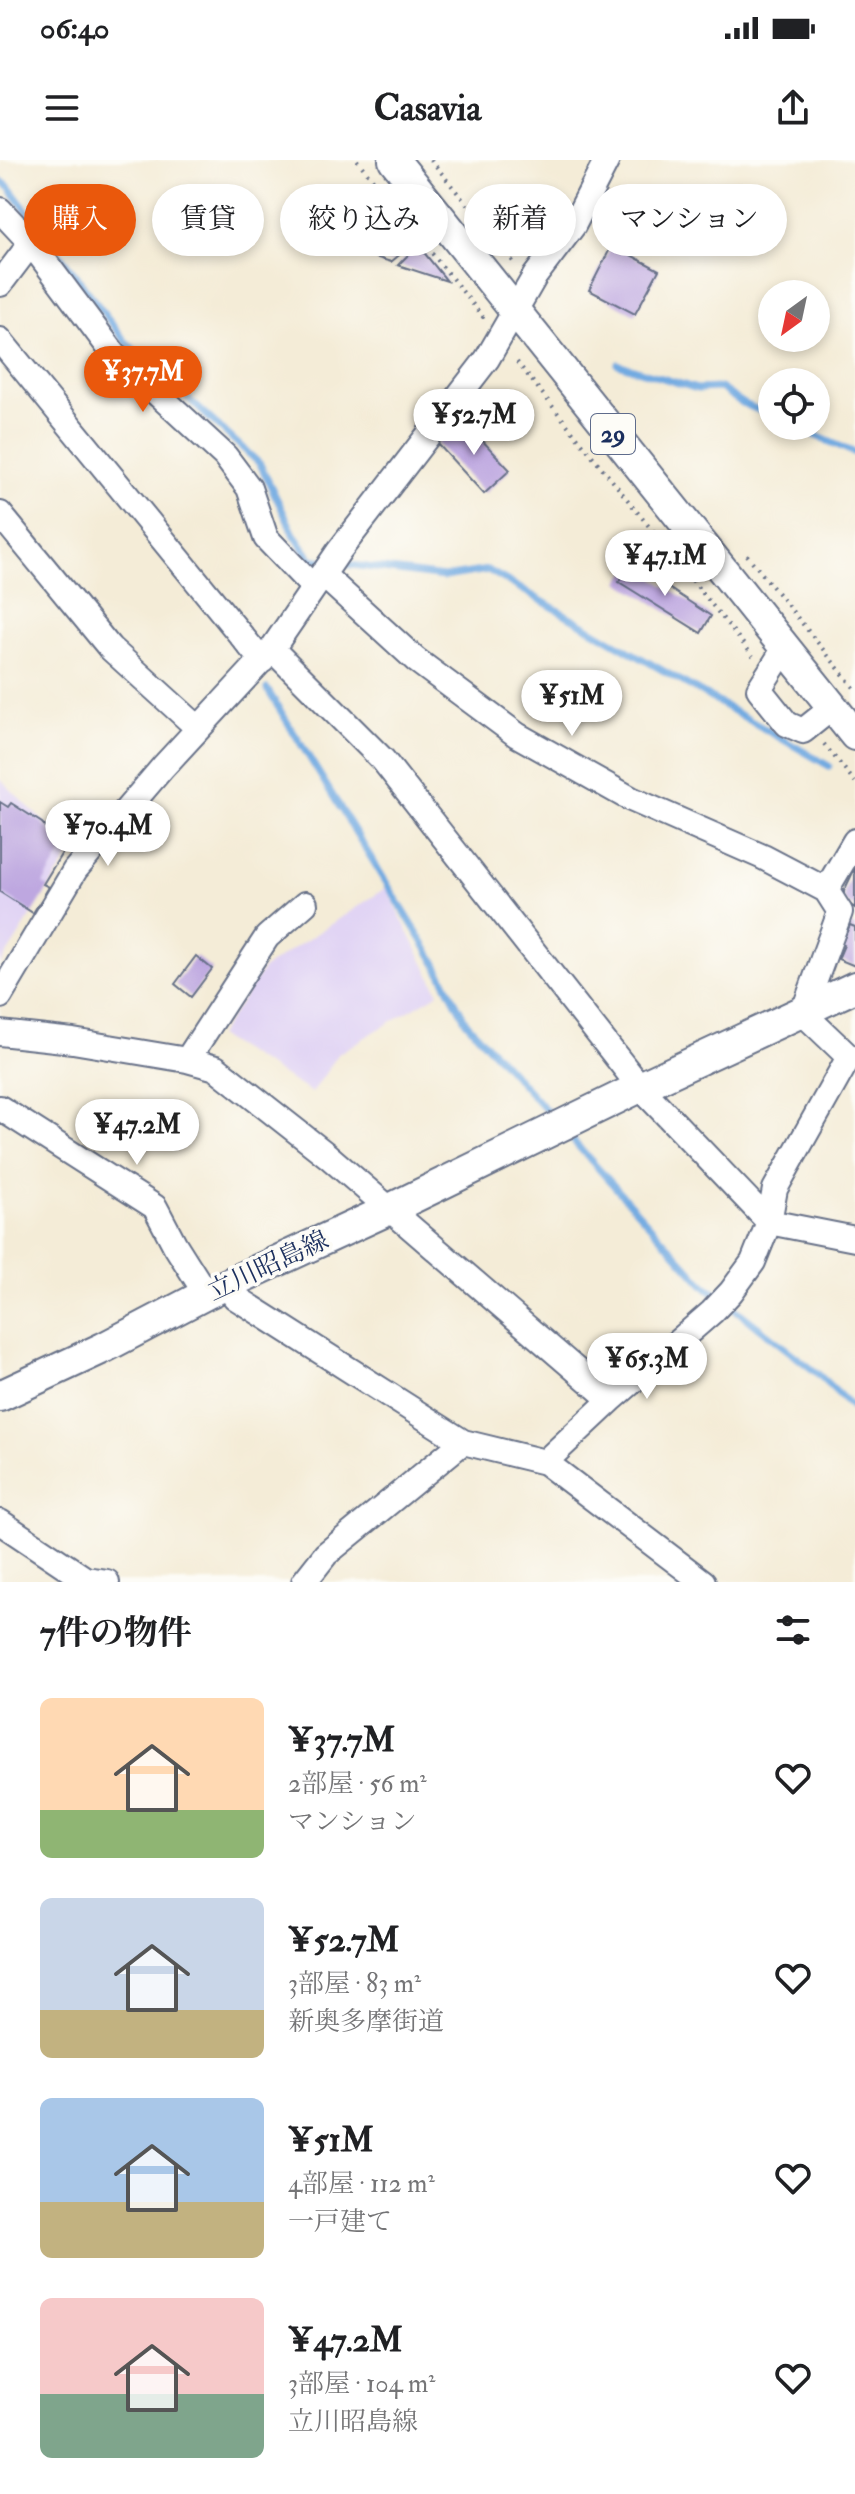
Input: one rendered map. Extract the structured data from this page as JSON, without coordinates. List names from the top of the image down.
{
  "streets": {
    "main road": ["29", "立川昭島線"]
  },
  "north": "bottom left",
  "page": {
    "status": "06:40",
    "header": "Casavia",
    "chip": [
      "購入",
      "賃貸",
      "絞り込み",
      "新着",
      "マンション"
    ],
    "price": [
      "¥37.7M",
      "¥52.7M",
      "¥47.1M",
      "¥51M",
      "¥70.4M",
      "¥47.2M",
      "¥65.3M"
    ],
    "heading": "7件の物件",
    "list": [
      {
        "name": "¥37.7M",
        "note": "2部屋 · 56 m² · マンション"
      },
      {
        "name": "¥52.7M",
        "note": "3部屋 · 83 m² · 新奥多摩街道"
      },
      {
        "name": "¥51M",
        "note": "4部屋 · 112 m² · 一戸建て"
      },
      {
        "name": "¥47.2M",
        "note": "3部屋 · 104 m² · 立川昭島線"
      }
    ]
  }
}
